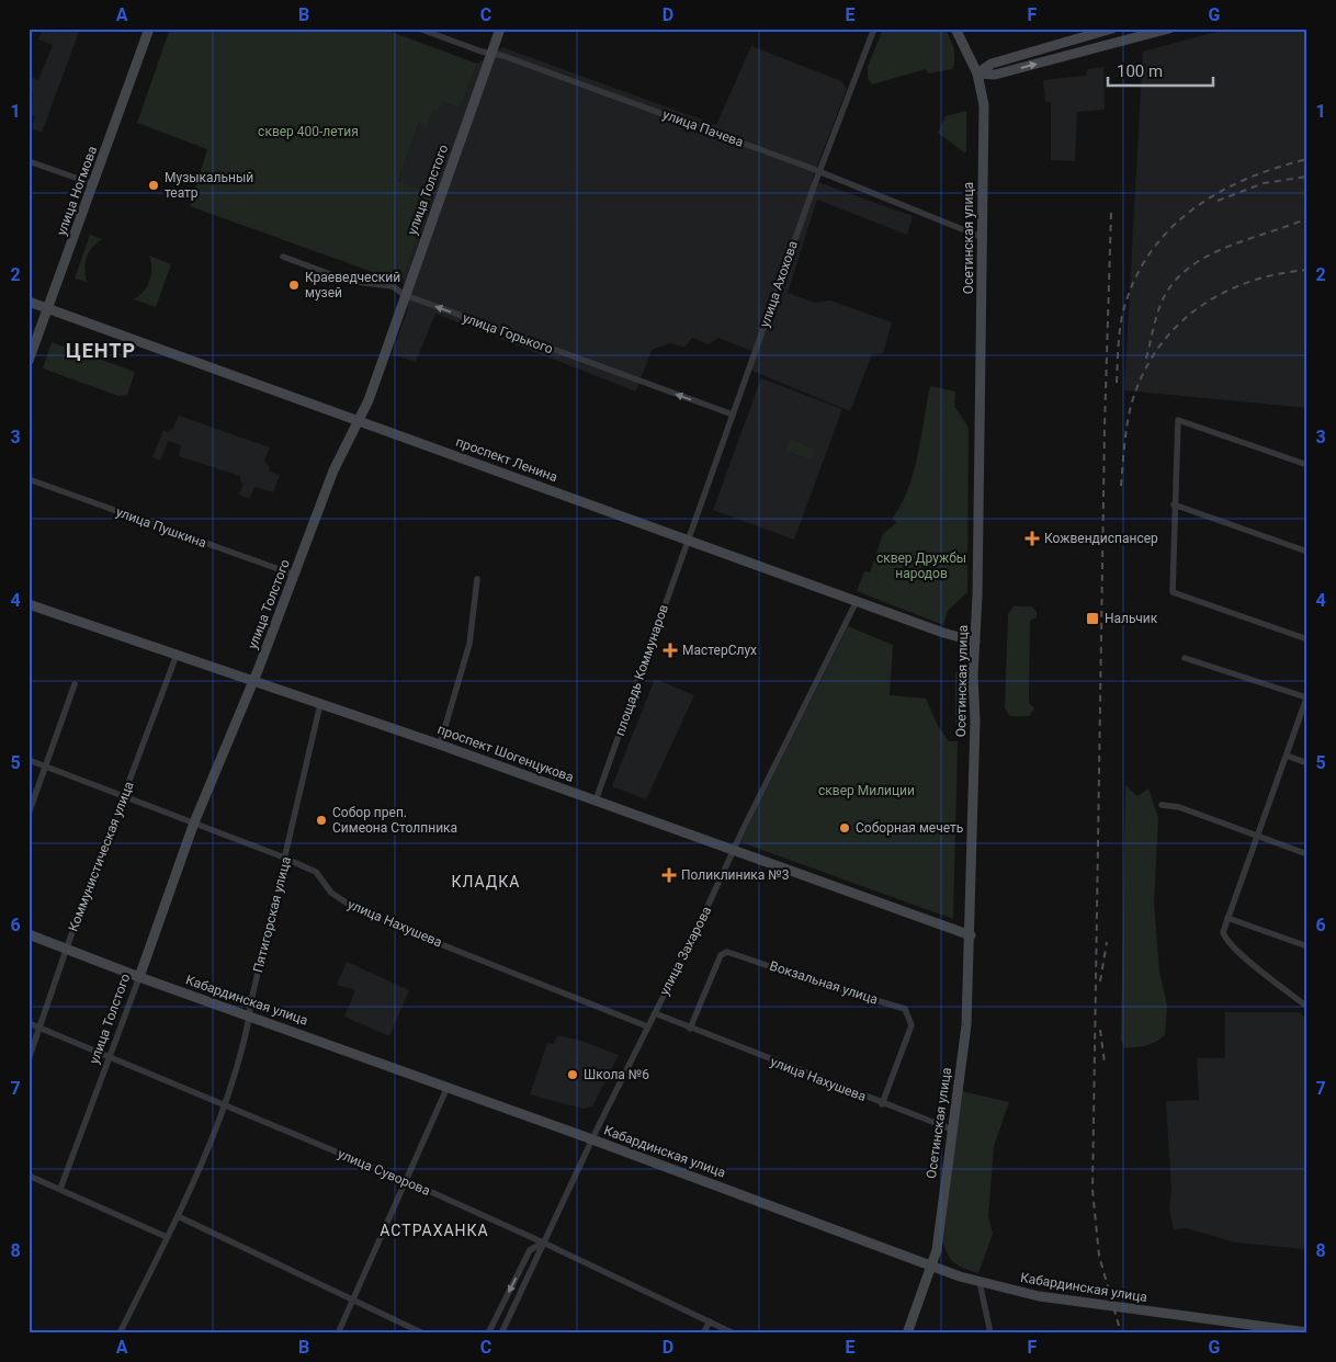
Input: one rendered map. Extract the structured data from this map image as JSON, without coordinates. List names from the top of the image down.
{
  "streets": {
    "main road": [
      "улица Толстого",
      "улица Ногмова",
      "Осетинская улица",
      "проспект Ленина",
      "проспект Шогенцукова",
      "Кабардинская улица"
    ],
    "street": [
      "улица Пачева",
      "улица Ахохова",
      "улица Горького",
      "улица Пушкина",
      "площадь Коммунаров",
      "Коммунистическая улица",
      "Пятигорская улица",
      "улица Нахушева",
      "улица Захарова",
      "Вокзальная улица",
      "улица Суворова"
    ]
  },
  "crossings": [
    ["улица Пачева", "улица Толстого"],
    ["улица Пачева", "Осетинская улица"],
    ["улица Пачева", "улица Ахохова"],
    ["улица Толстого", "улица Горького"],
    ["улица Толстого", "проспект Ленина"],
    ["улица Толстого", "улица Пушкина"],
    ["улица Толстого", "проспект Шогенцукова"],
    ["улица Толстого", "улица Нахушева"],
    ["улица Толстого", "Кабардинская улица"],
    ["улица Толстого", "улица Суворова"],
    ["улица Ногмова", "проспект Ленина"],
    ["Осетинская улица", "проспект Ленина"],
    ["Осетинская улица", "проспект Шогенцукова"],
    ["Осетинская улица", "улица Нахушева"],
    ["Осетинская улица", "Кабардинская улица"],
    ["улица Ахохова", "улица Горького"],
    ["улица Ахохова", "проспект Ленина"],
    ["улица Ахохова", "площадь Коммунаров"],
    ["проспект Ленина", "площадь Коммунаров"],
    ["проспект Ленина", "улица Захарова"],
    ["площадь Коммунаров", "проспект Шогенцукова"],
    ["проспект Шогенцукова", "Коммунистическая улица"],
    ["проспект Шогенцукова", "Пятигорская улица"],
    ["проспект Шогенцукова", "улица Захарова"],
    ["Коммунистическая улица", "улица Нахушева"],
    ["Коммунистическая улица", "Кабардинская улица"],
    ["Коммунистическая улица", "улица Суворова"],
    ["Пятигорская улица", "улица Нахушева"],
    ["Пятигорская улица", "Кабардинская улица"],
    ["Пятигорская улица", "улица Суворова"],
    ["улица Нахушева", "улица Захарова"],
    ["улица Нахушева", "Вокзальная улица"],
    ["улица Захарова", "Кабардинская улица"],
    ["улица Захарова", "улица Суворова"]
  ],
  "one_way": ["улица Горького"],
  "districts": ["ЦЕНТР", "КЛАДКА", "АСТРАХАНКА"],
  "parks": ["сквер 400-летия", "сквер Дружбы народов", "сквер Милиции"],
  "places": {
    "other": [
      "Музыкальный театр",
      "Краеведческий музей",
      "Собор преп. Симеона Столпника",
      "Соборная мечеть",
      "Школа №6"
    ],
    "health": ["Кожвендиспансер", "МастерСлух", "Поликлиника №3"],
    "transit": ["Нальчик"]
  },
  "scale_bar": "100 m",
  "grid": {
    "columns": [
      "A",
      "B",
      "C",
      "D",
      "E",
      "F",
      "G"
    ],
    "rows": [
      "1",
      "2",
      "3",
      "4",
      "5",
      "6",
      "7",
      "8"
    ]
  }
}
